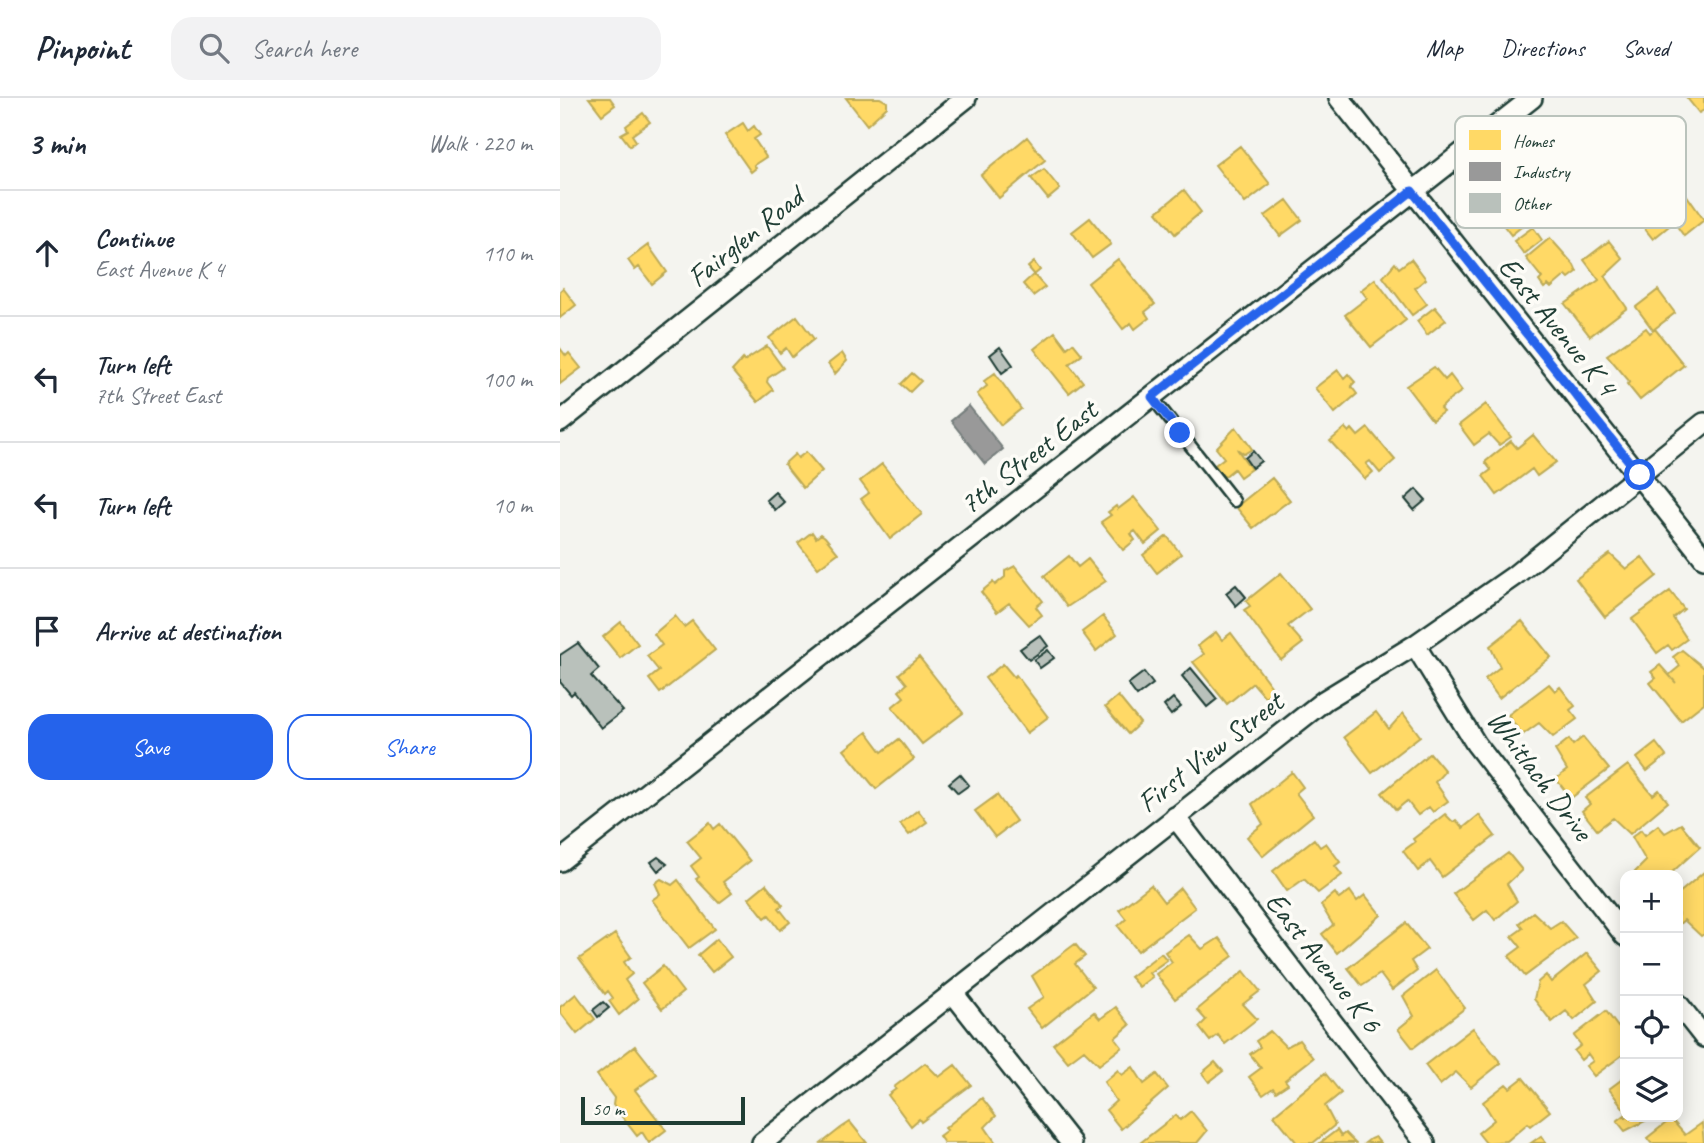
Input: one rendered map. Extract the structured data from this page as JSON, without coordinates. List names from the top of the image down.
{
  "streets": {
    "street": [
      "Fairglen Road",
      "East Avenue K 4",
      "7th Street East",
      "First View Street",
      "Whitlach Drive",
      "East Avenue K 6"
    ]
  },
  "crossings": [
    ["East Avenue K 4", "7th Street East"],
    ["East Avenue K 4", "First View Street"],
    ["First View Street", "Whitlach Drive"],
    ["First View Street", "East Avenue K 6"]
  ],
  "legend": ["Homes", "Industry", "Other"],
  "scale_bar": "50 m",
  "page": {
    "header": "Pinpoint",
    "search": "Search here",
    "nav": ["Map", "Directions", "Saved"],
    "heading": ["3 min", "Walk · 220 m"],
    "list": [
      ["Continue", "East Avenue K 4", "110 m"],
      ["Turn left", "7th Street East", "100 m"],
      ["Turn left", "10 m"],
      "Arrive at destination"
    ],
    "buttons": ["Save", "Share"],
    "map_buttons": ["+", "−"],
    "scale": "50 m"
  }
}
